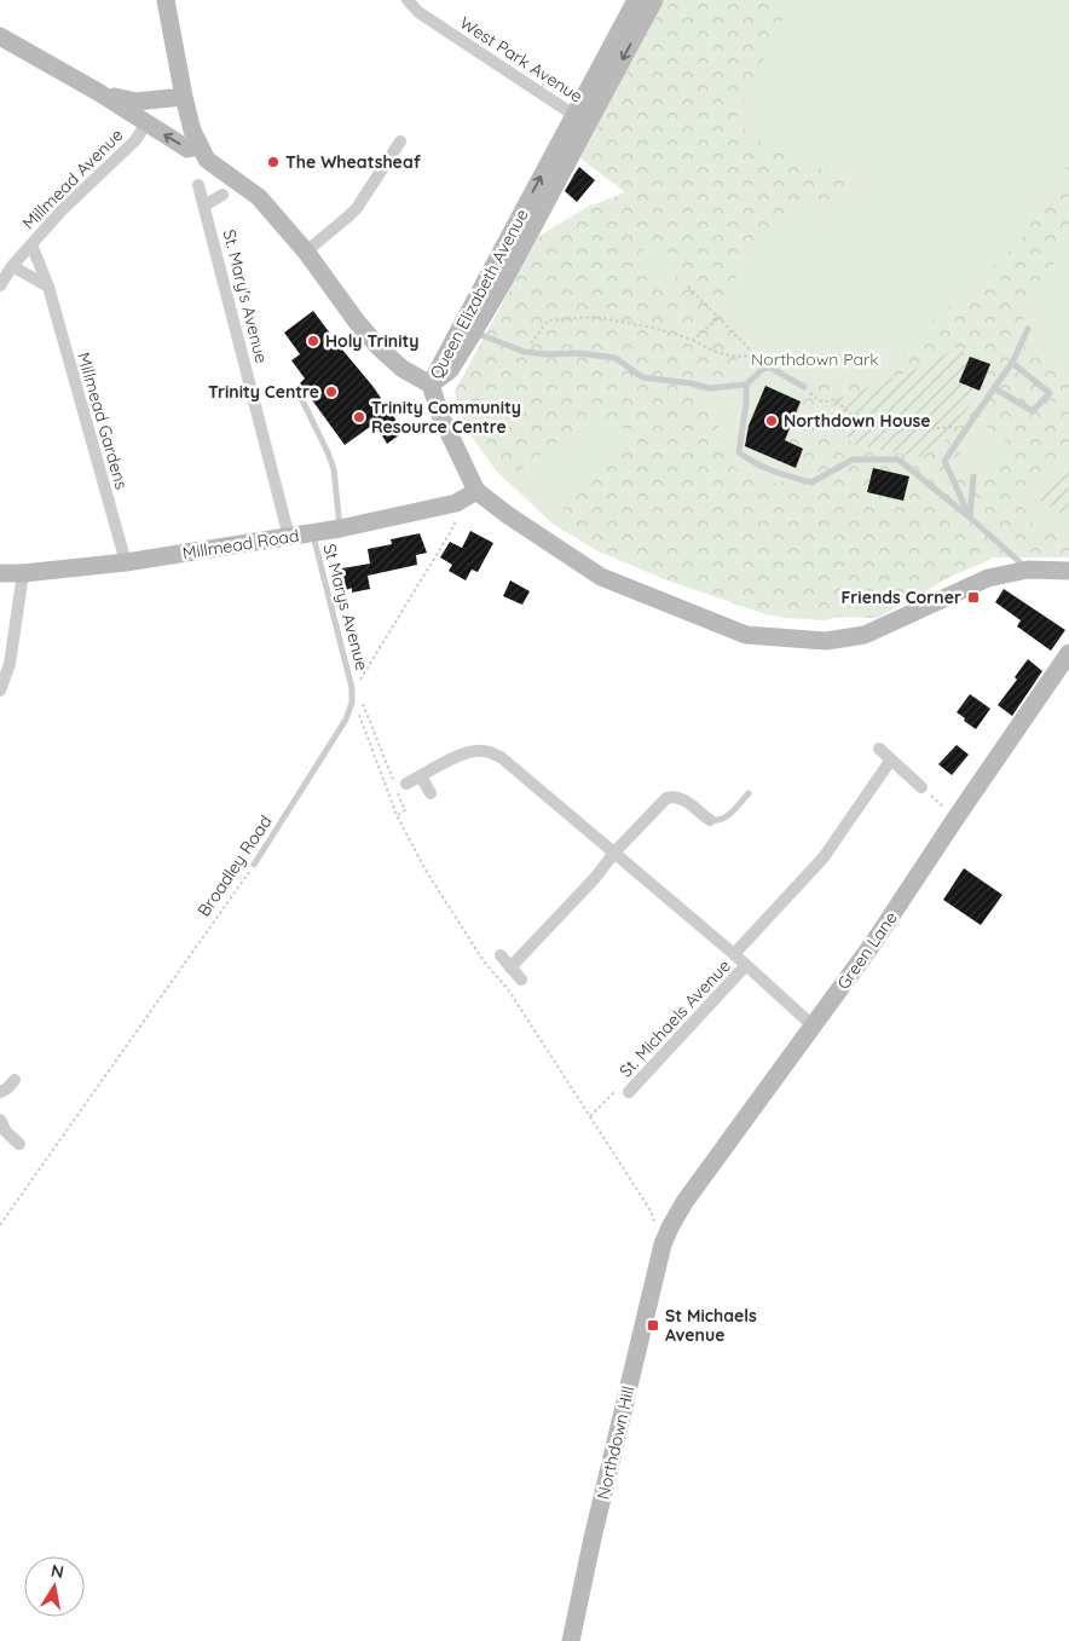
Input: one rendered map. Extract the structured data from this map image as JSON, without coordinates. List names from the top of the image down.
{
  "streets": {
    "main road": [
      "Queen Elizabeth Avenue",
      "Millmead Road",
      "Green Lane",
      "Northdown Hill"
    ],
    "street": [
      "West Park Avenue",
      "Millmead Avenue",
      "St. Mary's Avenue",
      "Millmead Gardens",
      "St. Michaels Avenue"
    ],
    "lane": ["St Marys Avenue", "Broadley Road"]
  },
  "crossings": [
    ["West Park Avenue", "Queen Elizabeth Avenue"],
    ["Millmead Avenue", "Millmead Gardens"],
    ["St. Mary's Avenue", "Millmead Road"],
    ["Millmead Gardens", "Millmead Road"],
    ["Millmead Road", "St Marys Avenue"],
    ["St Marys Avenue", "Broadley Road"],
    ["Green Lane", "St. Michaels Avenue"],
    ["Green Lane", "Northdown Hill"]
  ],
  "parks": ["Northdown Park"],
  "places": {
    "other": [
      "The Wheatsheaf",
      "Holy Trinity",
      "Trinity Centre",
      "Trinity Community Resource Centre",
      "Northdown House"
    ],
    "transit": ["Friends Corner", "St Michaels Avenue"]
  },
  "north": "top"
}
